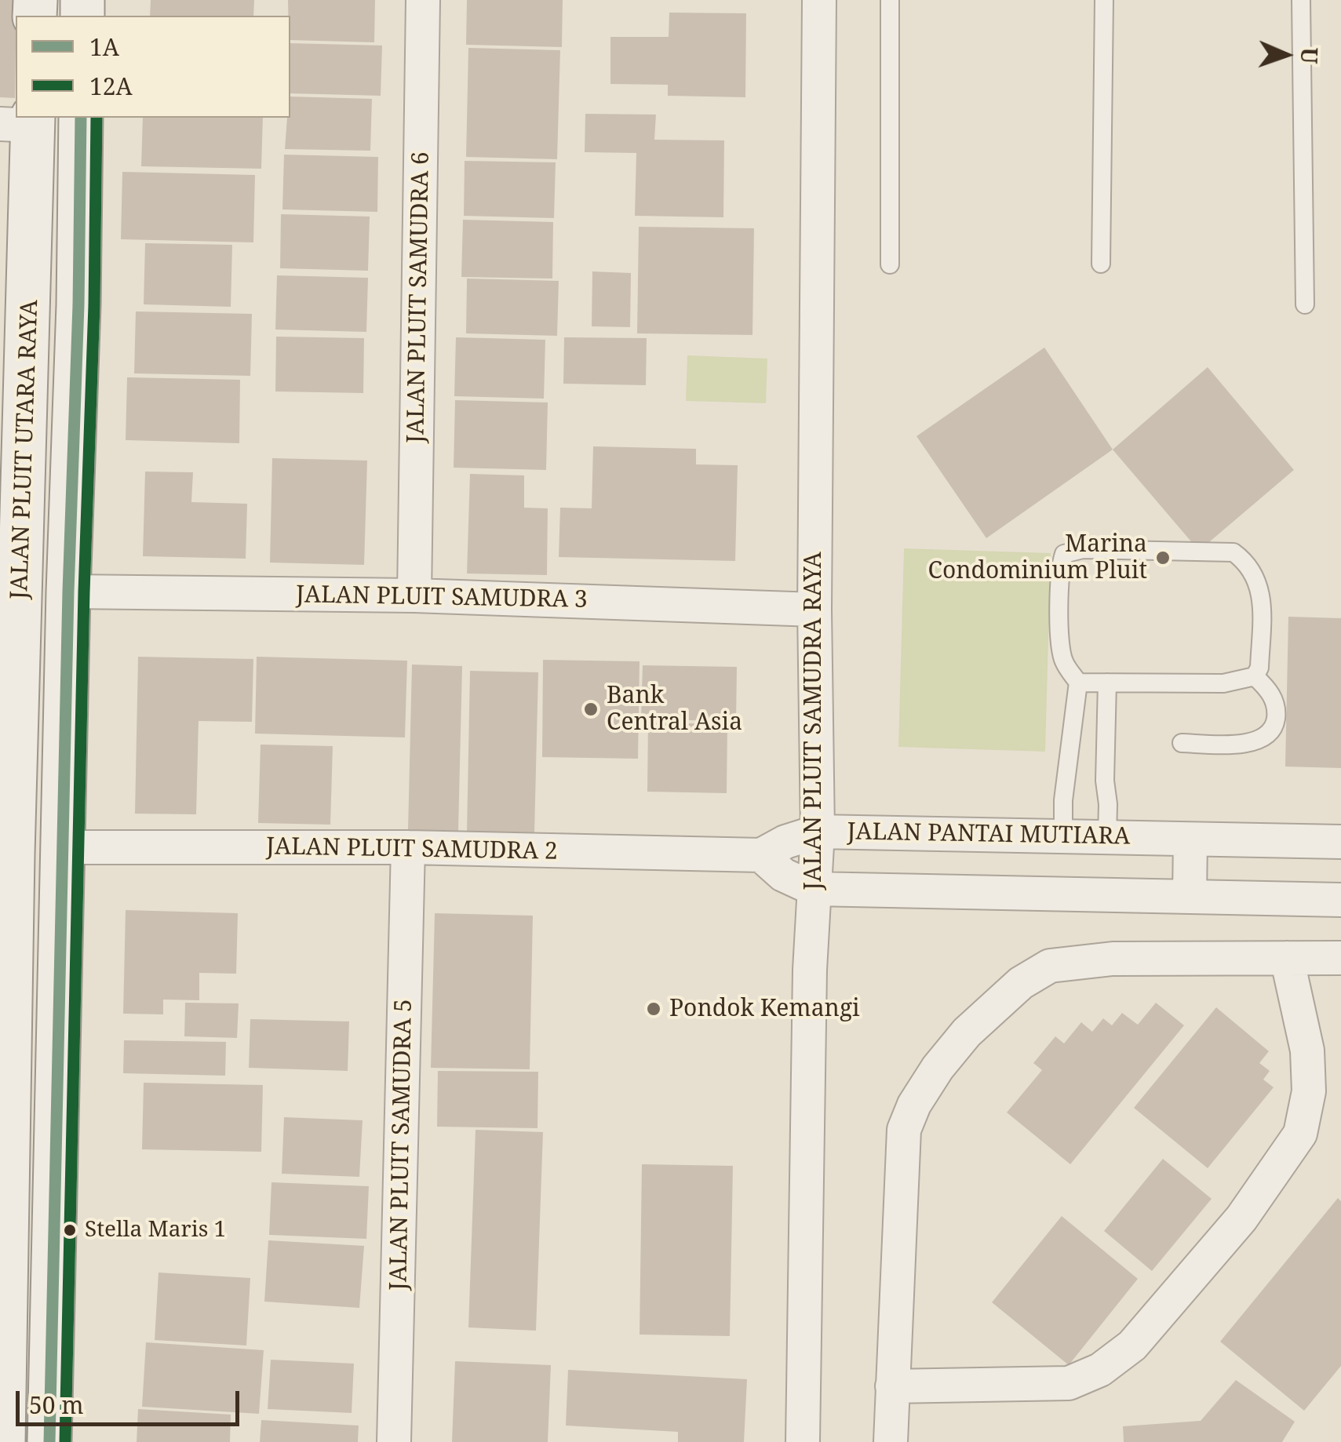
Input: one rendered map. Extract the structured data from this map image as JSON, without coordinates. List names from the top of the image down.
{
  "streets": {
    "street": [
      "JALAN PLUIT SAMUDRA 6",
      "JALAN PLUIT UTARA RAYA",
      "JALAN PLUIT SAMUDRA 3",
      "JALAN PLUIT SAMUDRA RAYA",
      "JALAN PANTAI MUTIARA",
      "JALAN PLUIT SAMUDRA 2",
      "JALAN PLUIT SAMUDRA 5"
    ]
  },
  "crossings": [
    ["JALAN PLUIT SAMUDRA 6", "JALAN PLUIT SAMUDRA 3"],
    ["JALAN PLUIT UTARA RAYA", "JALAN PLUIT SAMUDRA 3"],
    ["JALAN PLUIT UTARA RAYA", "JALAN PLUIT SAMUDRA 2"],
    ["JALAN PLUIT SAMUDRA 3", "JALAN PLUIT SAMUDRA RAYA"],
    ["JALAN PLUIT SAMUDRA RAYA", "JALAN PANTAI MUTIARA"],
    ["JALAN PANTAI MUTIARA", "JALAN PLUIT SAMUDRA 2"],
    ["JALAN PLUIT SAMUDRA 2", "JALAN PLUIT SAMUDRA 5"]
  ],
  "places": [
    "Marina Condominium Pluit",
    "Bank Central Asia",
    "Pondok Kemangi",
    "Stella Maris 1"
  ],
  "lines": ["transit line 1A", "transit line 12A"],
  "legend": ["1A", "12A"],
  "scale_bar": "50 m",
  "north": "right"
}
